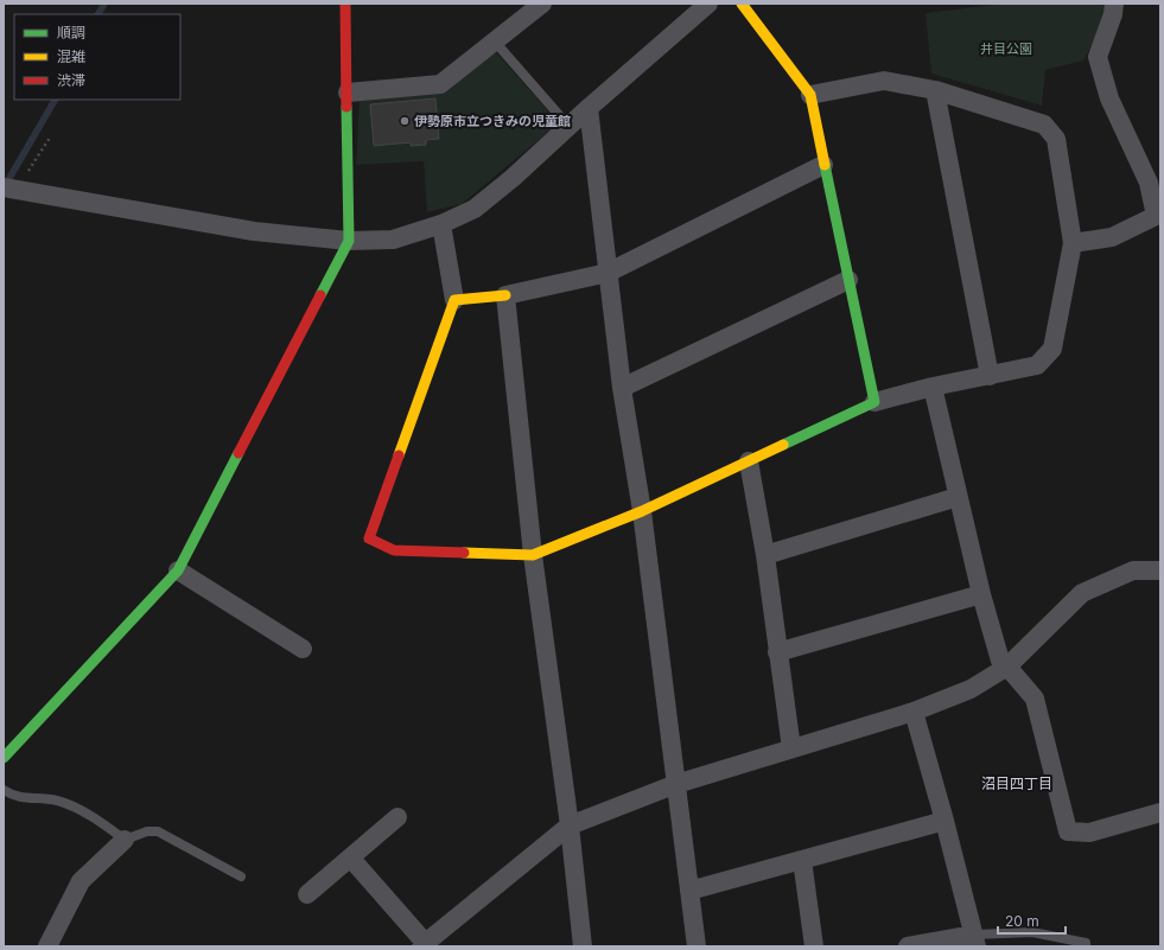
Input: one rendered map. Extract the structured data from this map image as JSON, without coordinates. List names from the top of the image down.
{
  "districts": ["沼目四丁目"],
  "parks": ["井目公園"],
  "places": ["伊勢原市立つきみの児童館"],
  "legend": ["順調", "混雑", "渋滞"],
  "scale_bar": "20 m"
}
